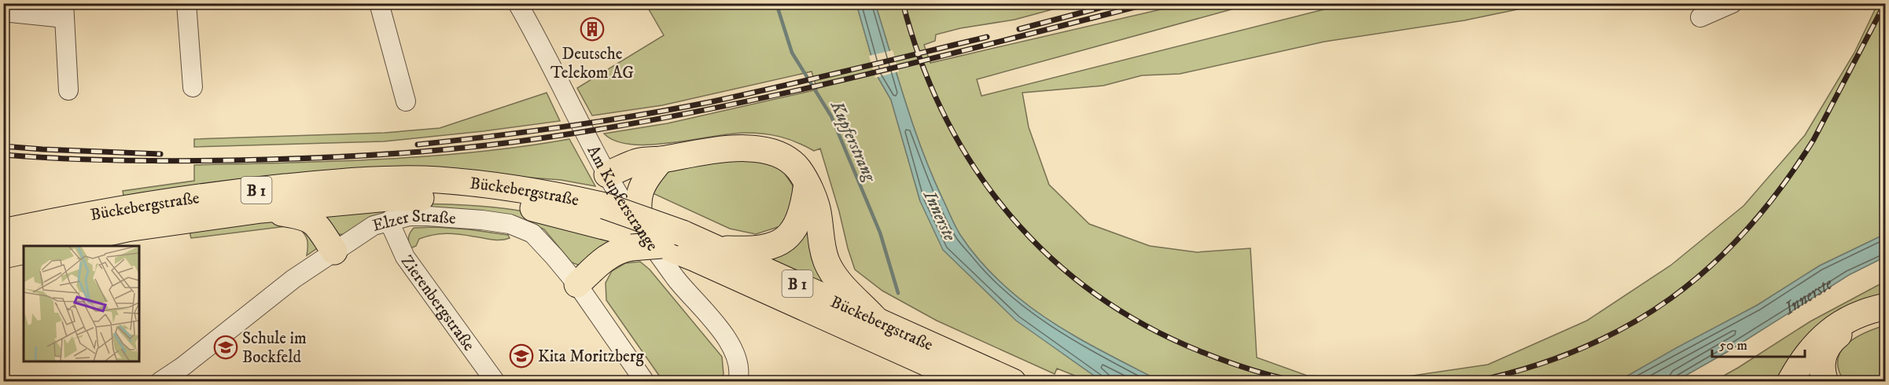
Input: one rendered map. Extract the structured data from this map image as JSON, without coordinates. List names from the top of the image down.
{
  "streets": {
    "highway": ["B 1", "Bückebergstraße"],
    "street": ["Am Kupferstrange", "Elzer Straße", "Zierenbergstraße"]
  },
  "crossings": [
    ["Bückebergstraße", "Am Kupferstrange"],
    ["Elzer Straße", "Zierenbergstraße"]
  ],
  "water": ["Kupferstrang", "Innerste"],
  "places": {
    "building": ["Deutsche Telekom AG"],
    "school or university": ["Schule im Bockfeld", "Kita Moritzberg"]
  },
  "scale_bar": "50 m"
}
